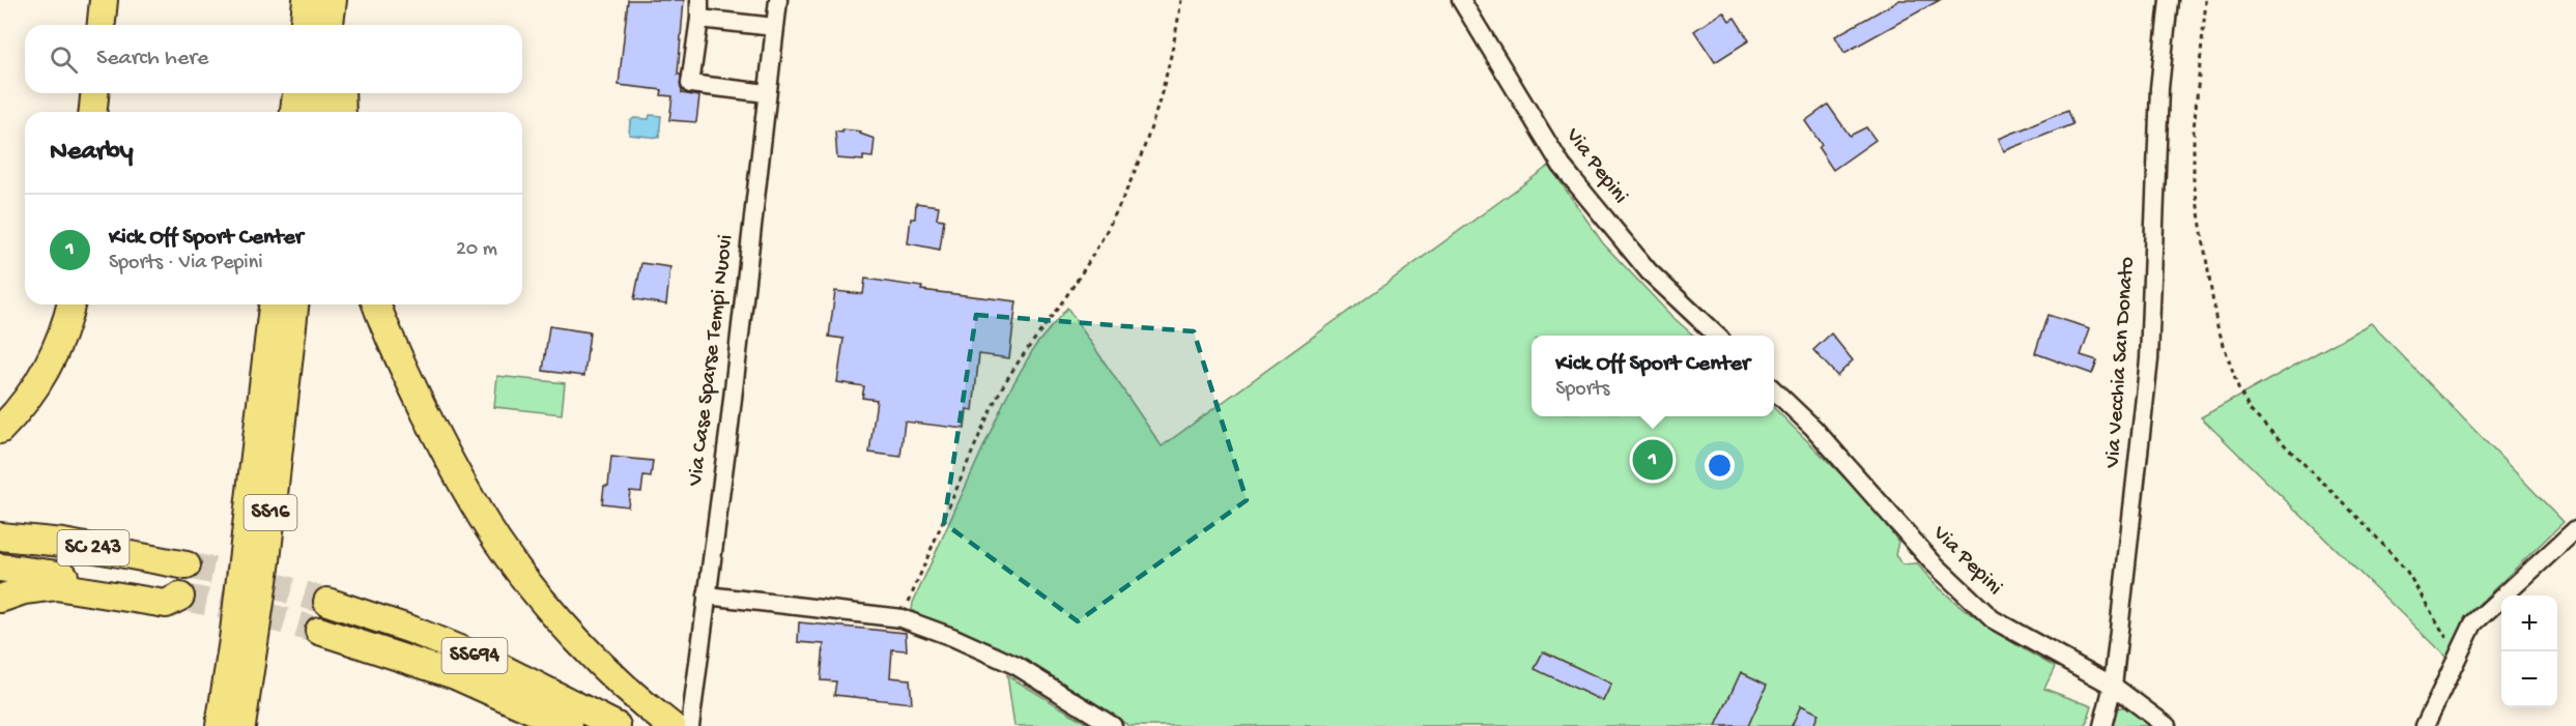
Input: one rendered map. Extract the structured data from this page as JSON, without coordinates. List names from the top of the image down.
{
  "streets": {
    "highway": ["SS16", "SC 243", "SS694"],
    "street": ["Via Pepini", "Via Case Sparse Tempi Nuovi", "Via Vecchia San Donato"]
  },
  "crossings": [
    ["Via Pepini", "Via Vecchia San Donato"]
  ],
  "page": {
    "search": "Search here",
    "heading": "Nearby",
    "list": [
      {
        "mark": "1",
        "name": "Kick Off Sport Center",
        "note": "Sports · Via Pepini",
        "value": "20 m"
      }
    ],
    "popup": ["Kick Off Sport Center", "Sports"],
    "pins": "1",
    "map_buttons": ["+", "−"]
  }
}
